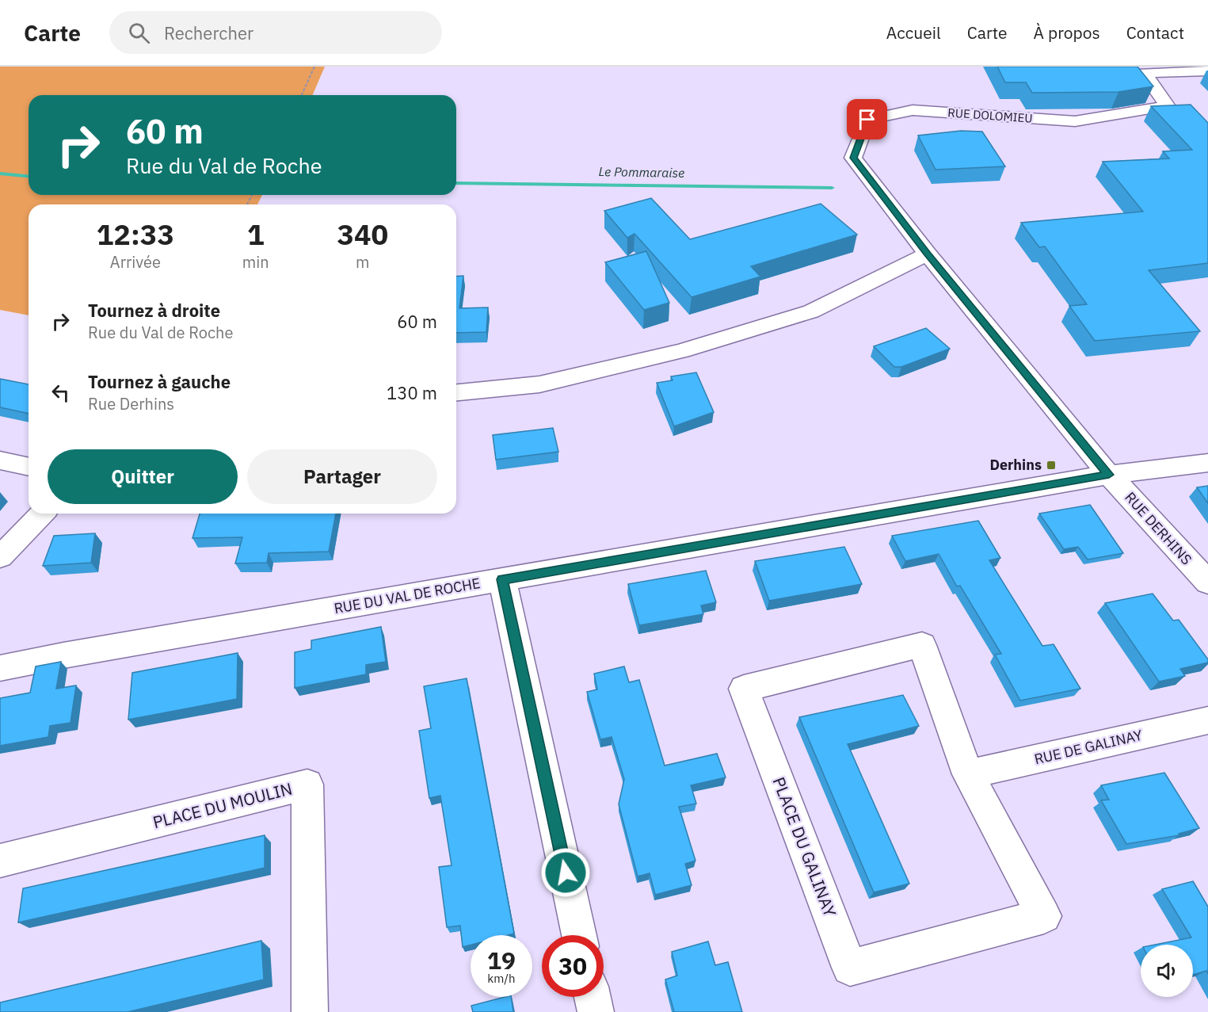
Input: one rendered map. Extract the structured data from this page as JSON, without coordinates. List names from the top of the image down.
{
  "streets": {
    "street": [
      "RUE DOLOMIEU",
      "RUE DERHINS",
      "RUE DU VAL DE ROCHE",
      "RUE DE GALINAY",
      "PLACE DU MOULIN",
      "PLACE DU GALINAY"
    ]
  },
  "crossings": [
    ["RUE DOLOMIEU", "RUE DERHINS"],
    ["RUE DERHINS", "RUE DU VAL DE ROCHE"],
    ["RUE DE GALINAY", "PLACE DU GALINAY"]
  ],
  "water": ["Le Pommaraise"],
  "places": {
    "transit": ["Derhins"]
  },
  "page": {
    "header": "Carte",
    "search": "Rechercher",
    "nav": [
      "Accueil",
      "Carte",
      "À propos",
      "Contact"
    ],
    "turn": ["60 m", "Rue du Val de Roche"],
    "eta": [
      "12:33",
      "Arrivée",
      "1",
      "min",
      "340",
      "m"
    ],
    "list": [
      {
        "name": "Tournez à droite",
        "note": "Rue du Val de Roche",
        "value": "60 m"
      },
      {
        "name": "Tournez à gauche",
        "note": "Rue Derhins",
        "value": "130 m"
      }
    ],
    "buttons": ["Quitter", "Partager"],
    "speed": "19 km/h",
    "limit": "30"
  }
}
